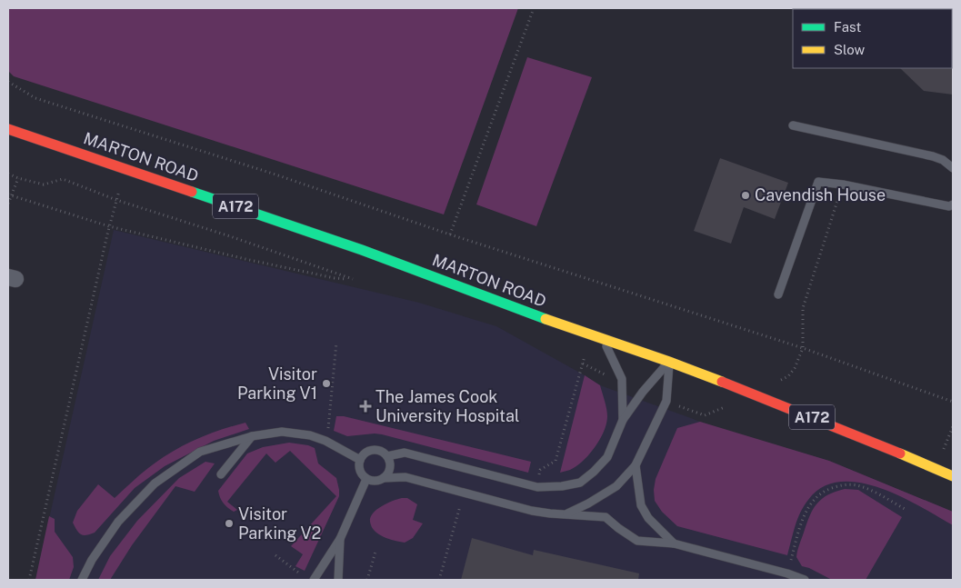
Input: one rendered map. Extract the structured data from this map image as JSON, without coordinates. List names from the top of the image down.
{
  "streets": {
    "main road": ["MARTON ROAD", "A172"]
  },
  "places": {
    "other": ["Cavendish House", "Visitor Parking V1", "Visitor Parking V2"],
    "health": ["The James Cook University Hospital"]
  },
  "legend": ["Fast", "Slow"]
}
